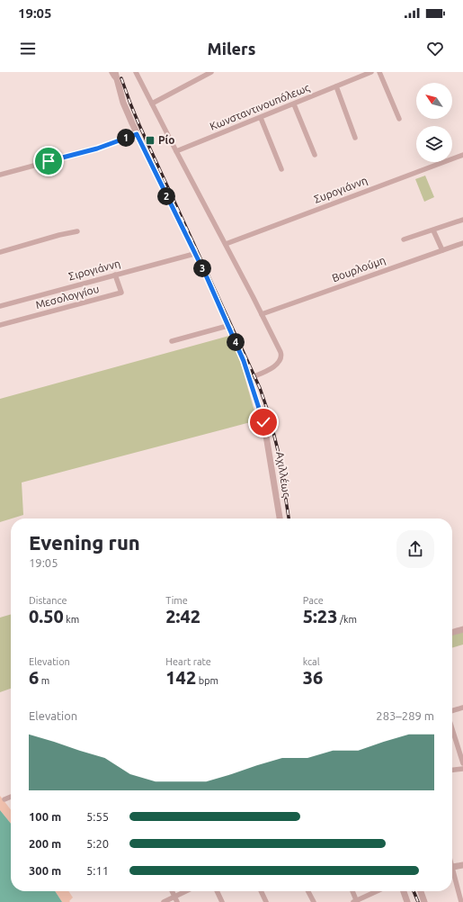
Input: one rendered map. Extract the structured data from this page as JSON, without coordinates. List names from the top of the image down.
{
  "streets": {
    "street": [
      "Κωνσταντινουπόλεως",
      "Συρογιάννη",
      "Βουρλούμη",
      "Σιρογιάννη",
      "Μεσολογγίου",
      "Αχιλλέως"
    ]
  },
  "crossings": [
    ["Σιρογιάννη", "Μεσολογγίου"],
    ["Σιρογιάννη", "Αχιλλέως"]
  ],
  "places": {
    "transit": ["Ρίο"]
  },
  "north": "top left",
  "page": {
    "status": "19:05",
    "header": "Milers",
    "pins": [
      "1",
      "2",
      "3",
      "4"
    ],
    "heading": ["Evening run", "19:05"],
    "stats": [
      ["Distance", "0.50 km"],
      ["Time", "2:42"],
      ["Pace", "5:23 /km"],
      ["Elevation", "6 m"],
      ["Heart rate", "142 bpm"],
      ["kcal", "36"]
    ],
    "chart": ["Elevation", "283–289 m"],
    "list": [
      {
        "name": "100 m",
        "note": "5:55"
      },
      {
        "name": "200 m",
        "note": "5:20"
      },
      {
        "name": "300 m",
        "note": "5:11"
      }
    ]
  }
}
